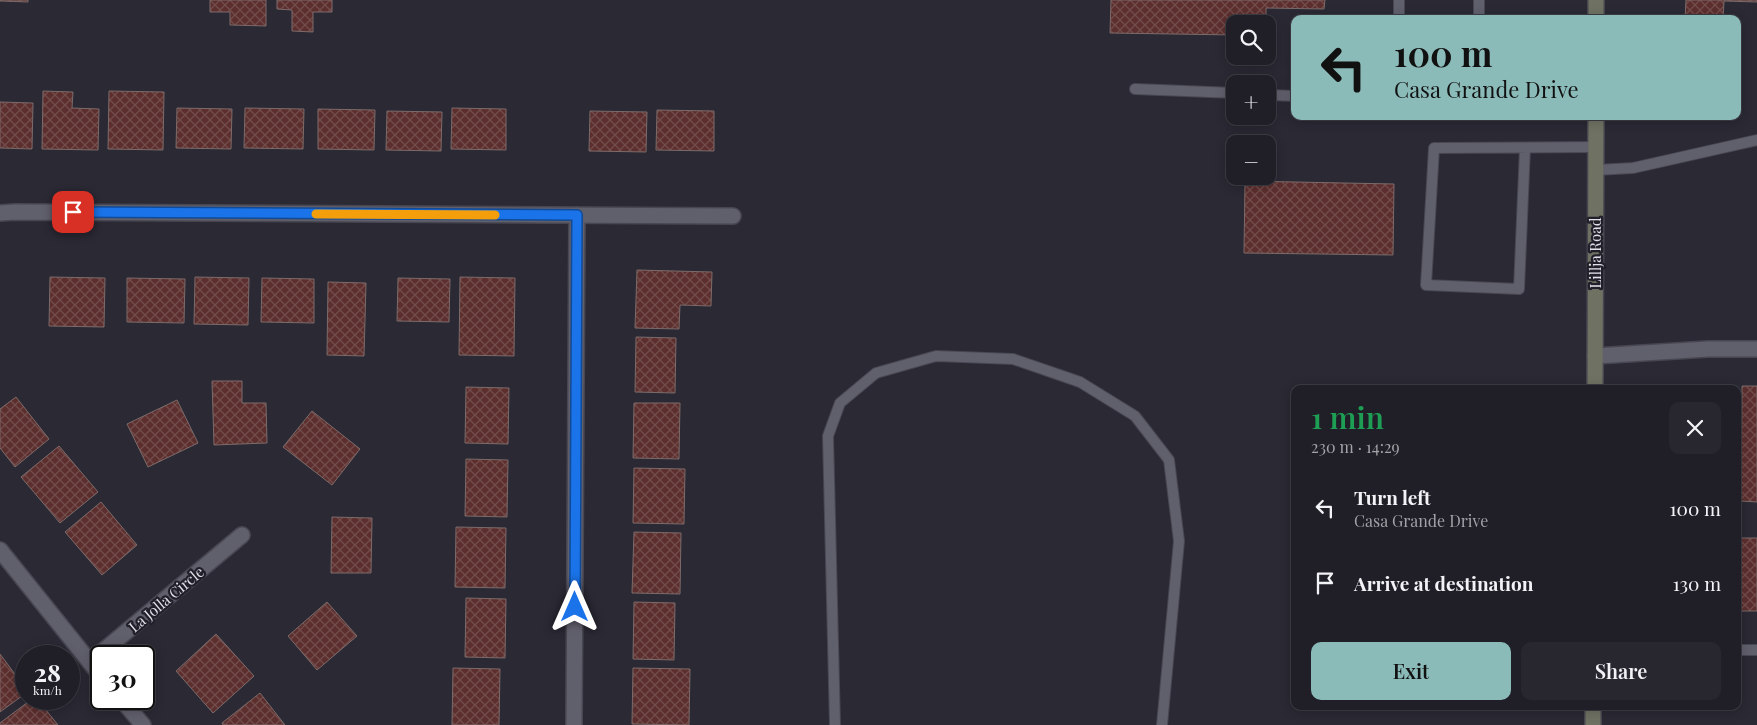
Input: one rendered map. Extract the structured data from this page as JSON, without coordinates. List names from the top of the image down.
{
  "streets": {
    "street": ["Lillja Road", "La Jolla Circle"]
  },
  "page": {
    "map_buttons": ["+", "−"],
    "turn": ["100 m", "Casa Grande Drive"],
    "heading": ["1 min", "230 m · 14:29"],
    "list": [
      {
        "name": "Turn left",
        "note": "Casa Grande Drive",
        "value": "100 m"
      },
      {
        "name": "Arrive at destination",
        "value": "130 m"
      }
    ],
    "buttons": ["Exit", "Share"],
    "speed": "28 km/h",
    "limit": "30"
  }
}
